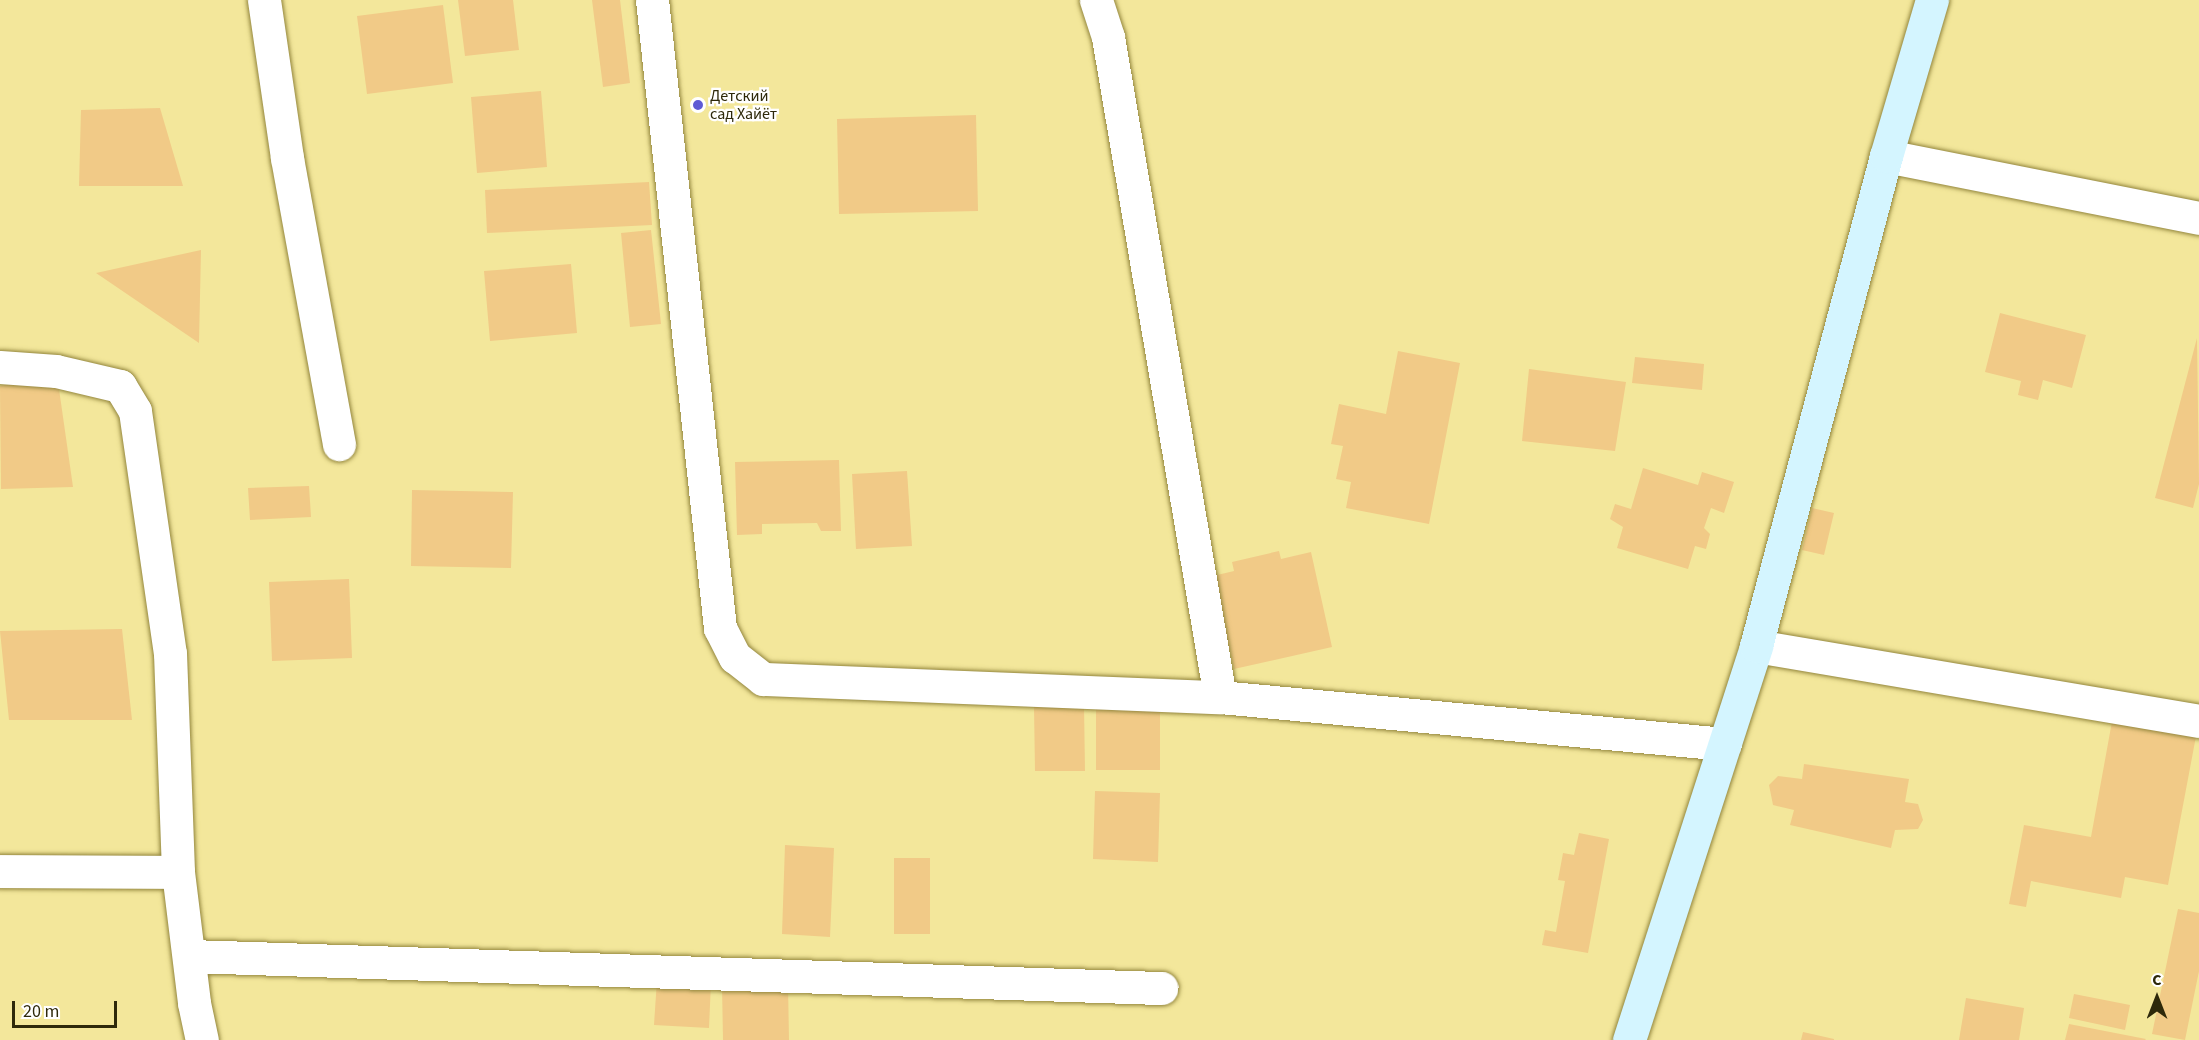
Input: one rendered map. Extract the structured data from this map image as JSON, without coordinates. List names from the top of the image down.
{
  "places": ["Детский сад Хайёт"],
  "scale_bar": "20 m",
  "north": "top"
}
